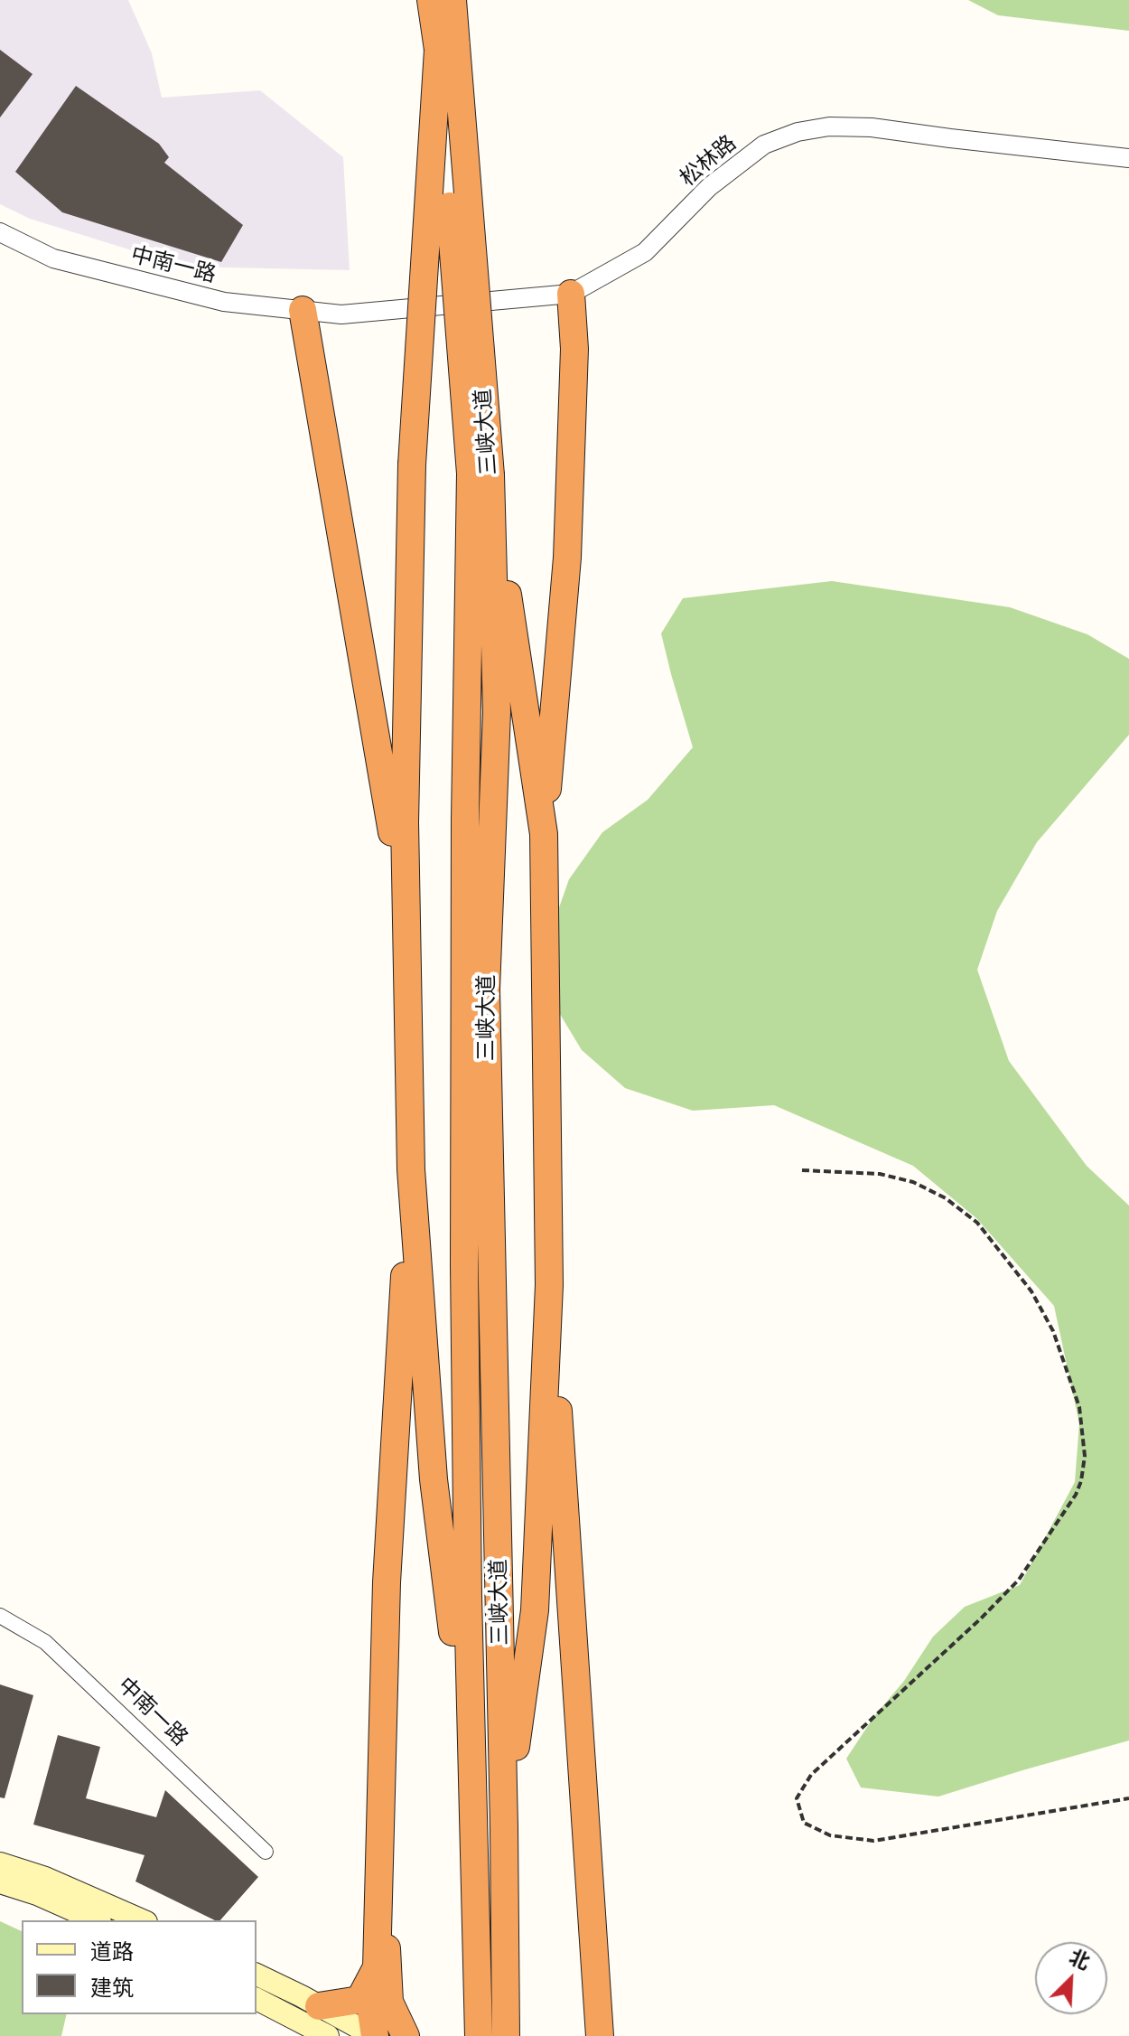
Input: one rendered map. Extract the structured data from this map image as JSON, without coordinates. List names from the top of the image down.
{
  "streets": {
    "highway": ["三峡大道"],
    "street": ["松林路", "中南一路"]
  },
  "crossings": [
    ["松林路", "中南一路"]
  ],
  "legend": ["道路", "建筑"],
  "north": "top right"
}
